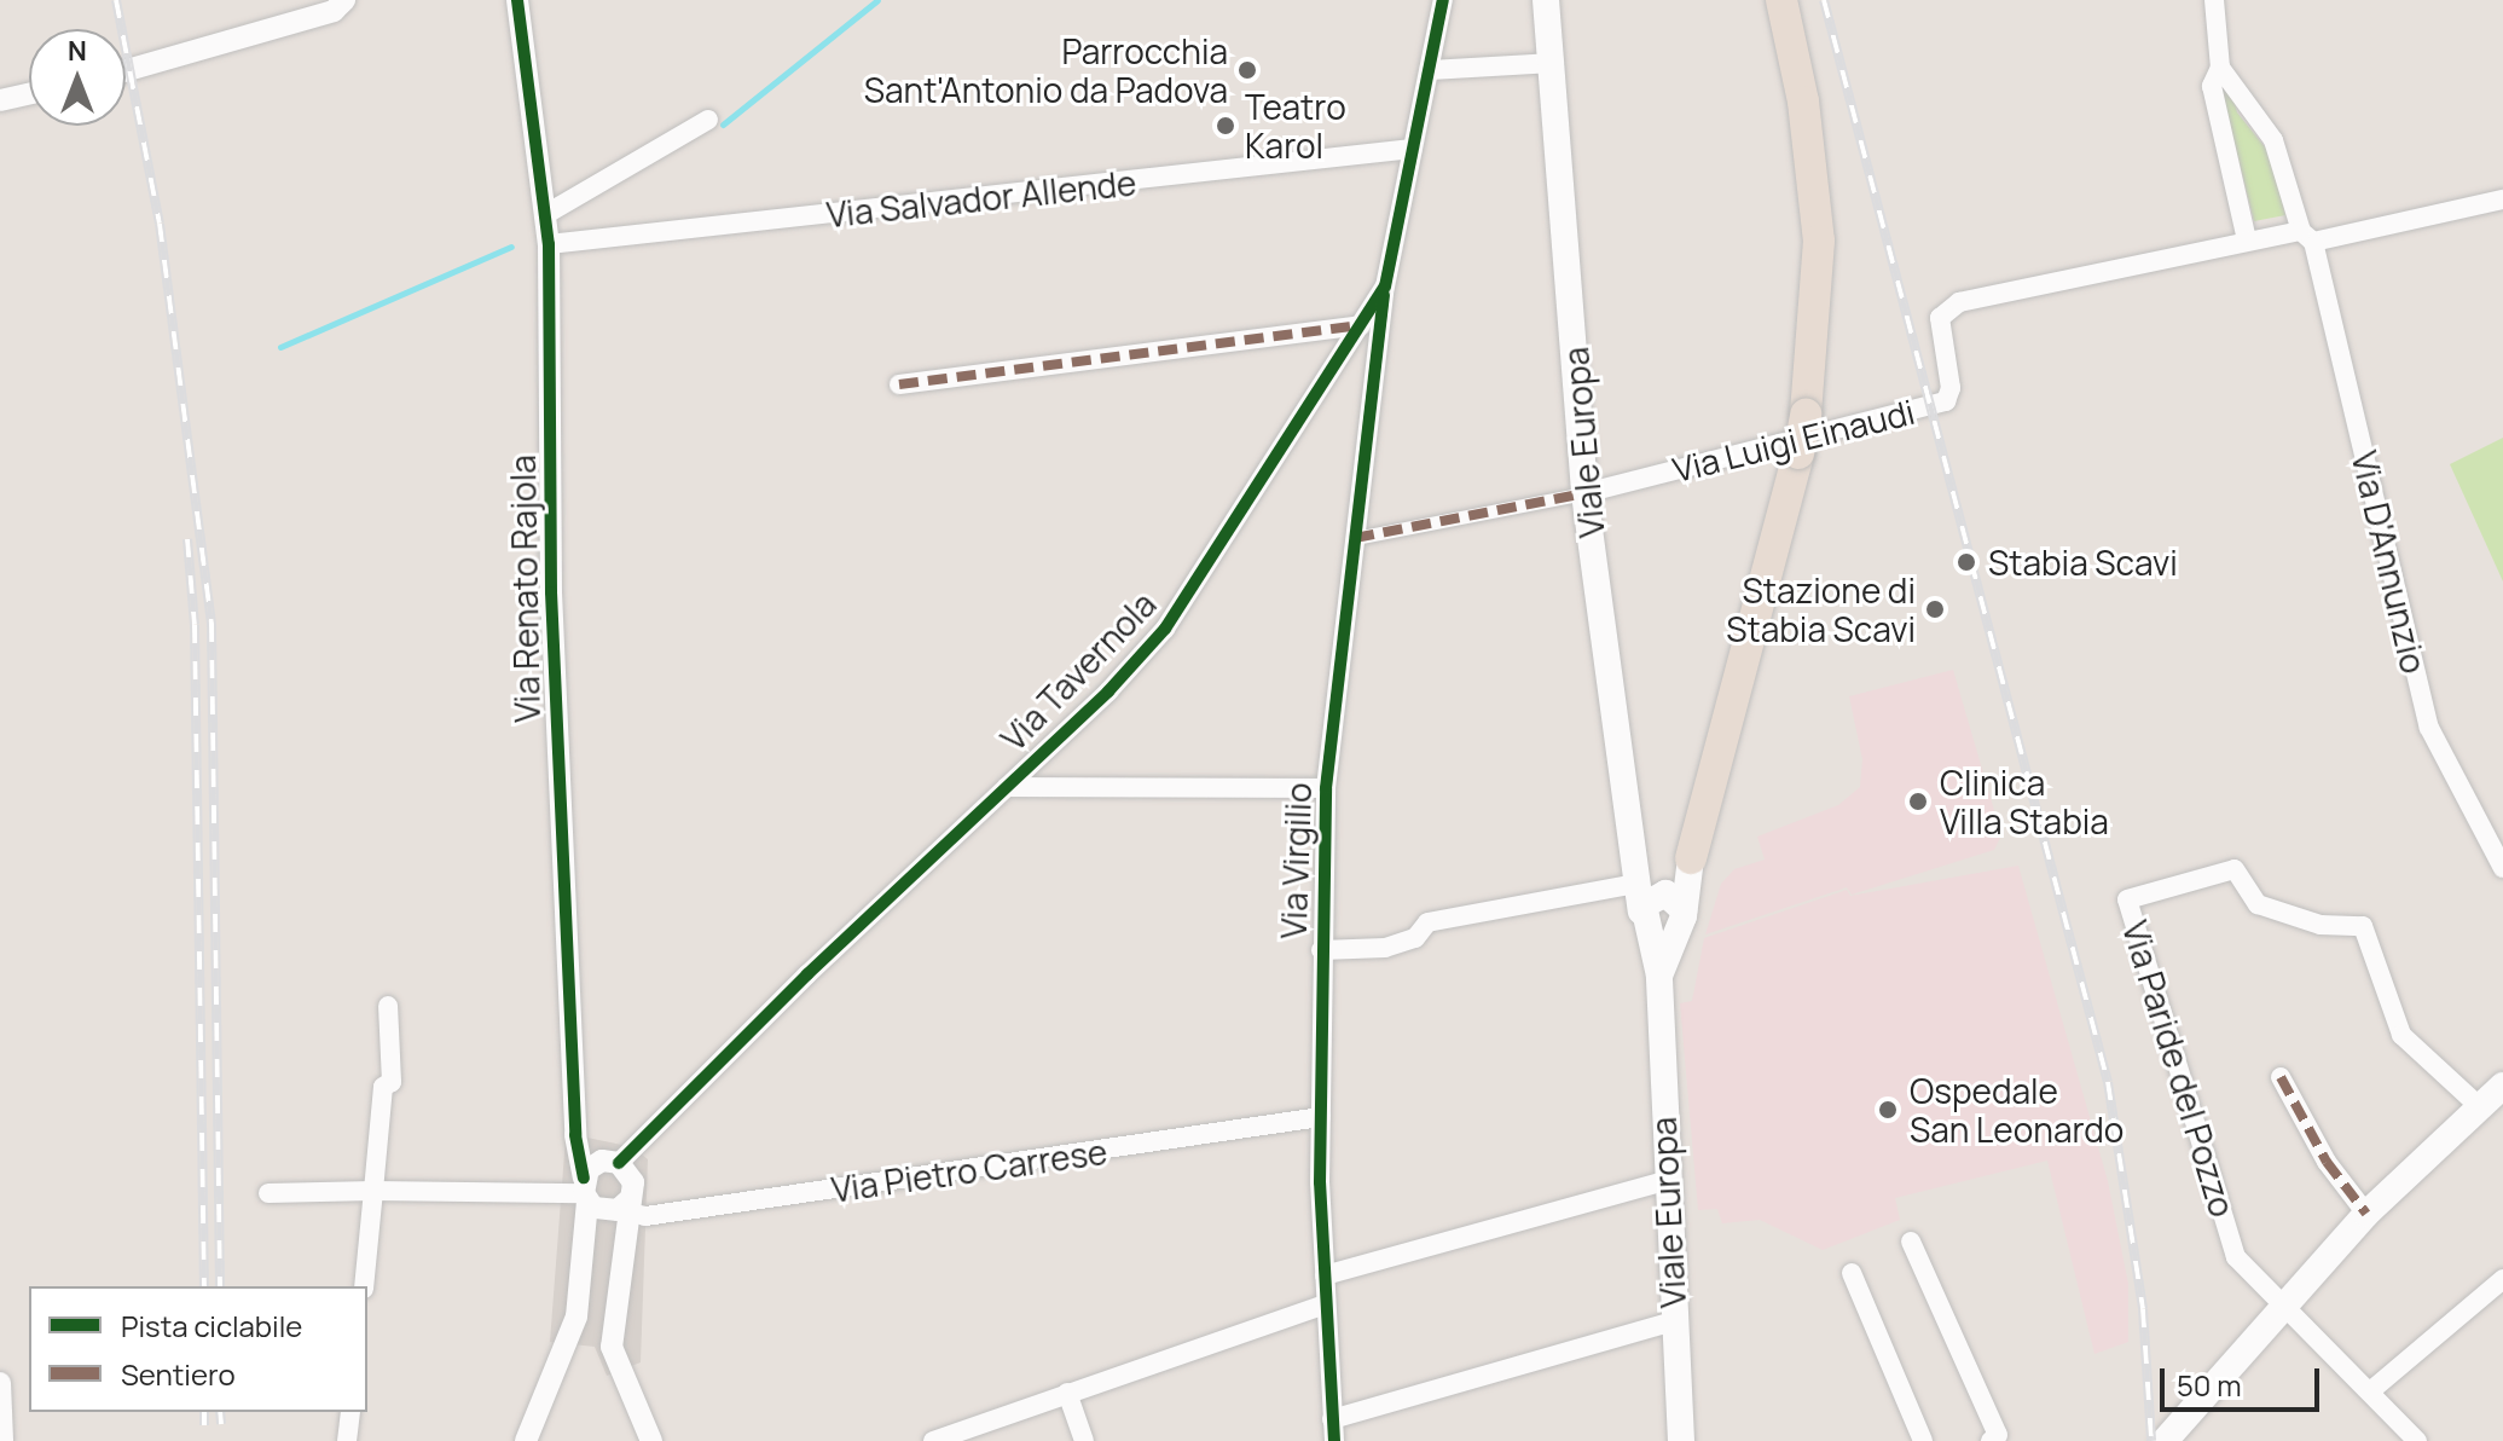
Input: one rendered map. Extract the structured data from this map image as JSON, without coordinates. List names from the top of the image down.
{
  "streets": {
    "main road": ["Viale Europa"],
    "street": [
      "Via Salvador Allende",
      "Via Luigi Einaudi",
      "Via D'Annunzio",
      "Via Renato Rajola",
      "Via Tavernola",
      "Via Virgilio",
      "Via Paride del Pozzo",
      "Via Pietro Carrese"
    ]
  },
  "crossings": [
    ["Via Salvador Allende", "Via Renato Rajola"],
    ["Via Salvador Allende", "Via Tavernola"],
    ["Via Luigi Einaudi", "Viale Europa"],
    ["Via Renato Rajola", "Via Tavernola"],
    ["Via Renato Rajola", "Via Pietro Carrese"],
    ["Via Tavernola", "Via Virgilio"],
    ["Via Tavernola", "Via Pietro Carrese"],
    ["Via Virgilio", "Via Pietro Carrese"]
  ],
  "places": [
    "Parrocchia Sant'Antonio da Padova",
    "Teatro Karol",
    "Stabia Scavi",
    "Stazione di Stabia Scavi",
    "Clinica Villa Stabia",
    "Ospedale San Leonardo"
  ],
  "legend": ["Pista ciclabile", "Sentiero"],
  "scale_bar": "50 m",
  "north": "top"
}
